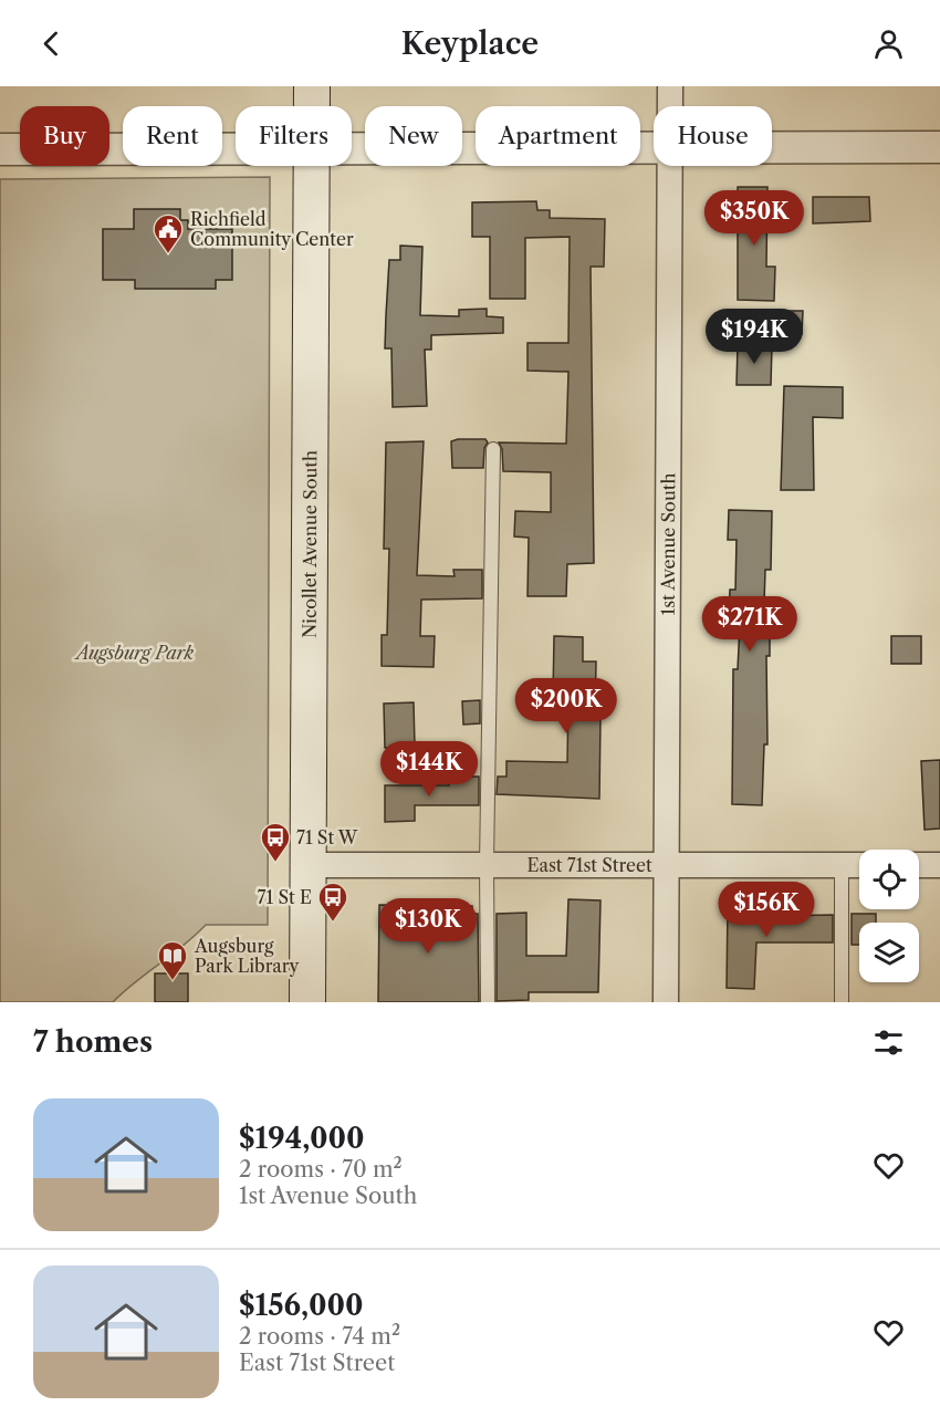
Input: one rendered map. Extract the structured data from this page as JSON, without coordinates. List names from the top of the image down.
{
  "streets": {
    "main road": ["Nicollet Avenue South"],
    "street": ["1st Avenue South", "East 71st Street"]
  },
  "crossings": [
    ["Nicollet Avenue South", "East 71st Street"],
    ["1st Avenue South", "East 71st Street"]
  ],
  "parks": ["Augsburg Park"],
  "places": {
    "public building": ["Richfield Community Center"],
    "bus stop": ["71 St W", "71 St E"],
    "library": ["Augsburg Park Library"]
  },
  "page": {
    "header": "Keyplace",
    "chip": [
      "Buy",
      "Rent",
      "Filters",
      "New",
      "Apartment",
      "House"
    ],
    "price": [
      "$350K",
      "$194K",
      "$271K",
      "$200K",
      "$144K",
      "$156K",
      "$130K"
    ],
    "heading": "7 homes",
    "list": [
      {
        "name": "$194,000",
        "note": "2 rooms · 70 m² · 1st Avenue South"
      },
      {
        "name": "$156,000",
        "note": "2 rooms · 74 m² · East 71st Street"
      }
    ]
  }
}
